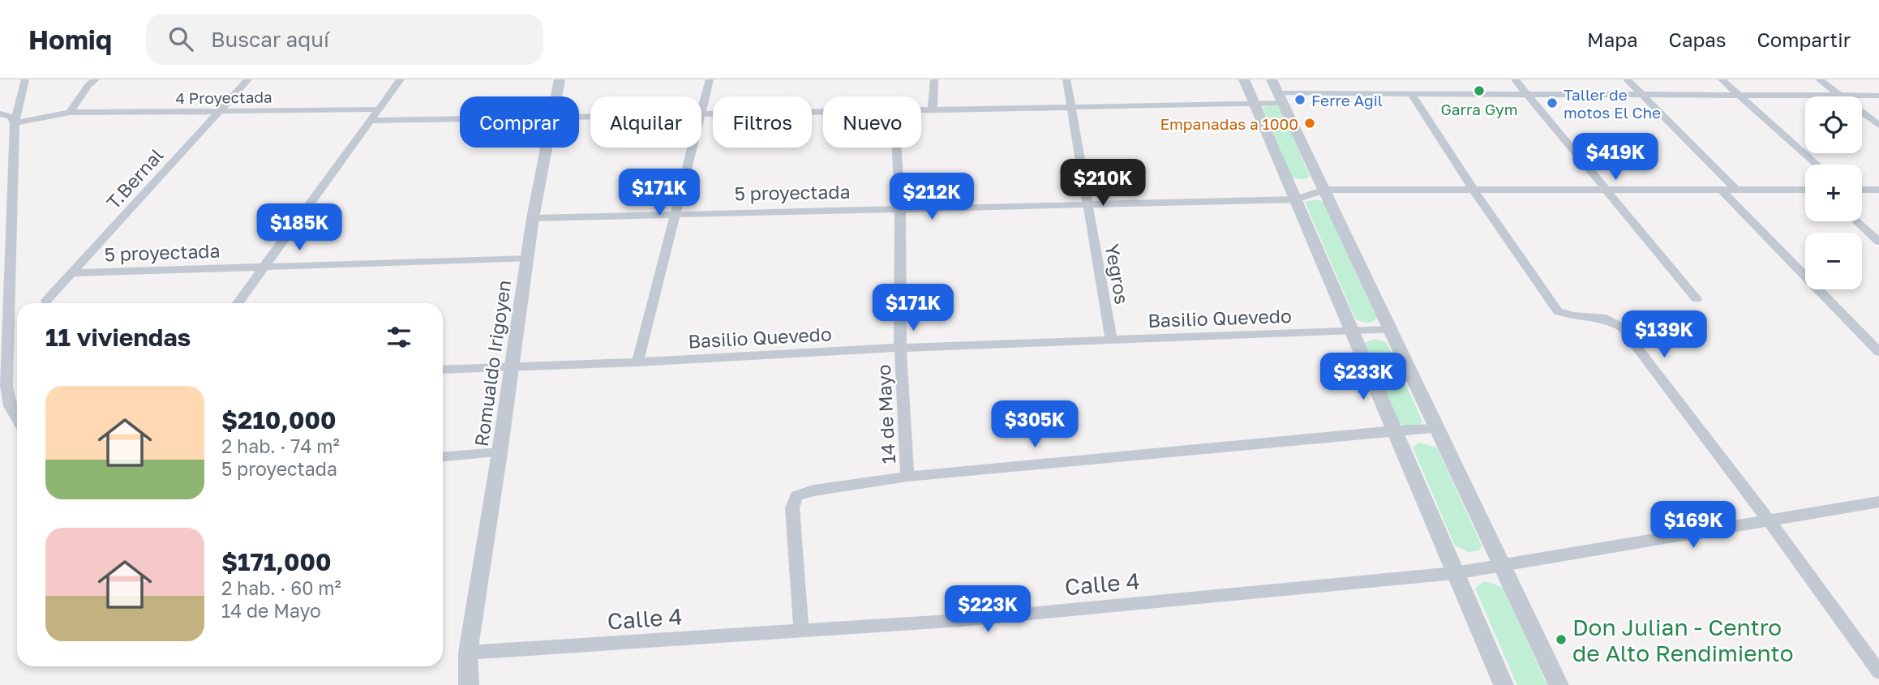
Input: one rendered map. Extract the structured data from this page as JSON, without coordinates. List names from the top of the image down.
{
  "streets": {
    "street": [
      "4 Proyectada",
      "T.Bernal",
      "5 proyectada",
      "Yegros",
      "Basilio Quevedo",
      "Romualdo Irigoyen",
      "14 de Mayo",
      "Calle 4"
    ]
  },
  "crossings": [
    ["4 Proyectada", "T.Bernal"],
    ["T.Bernal", "5 proyectada"],
    ["5 proyectada", "Yegros"],
    ["5 proyectada", "Romualdo Irigoyen"],
    ["5 proyectada", "14 de Mayo"],
    ["Yegros", "Basilio Quevedo"],
    ["Basilio Quevedo", "Romualdo Irigoyen"],
    ["Basilio Quevedo", "14 de Mayo"],
    ["Romualdo Irigoyen", "Calle 4"]
  ],
  "places": [
    "Garra Gym",
    "Ferre Agil",
    "Taller de motos El Che",
    "Empanadas a 1000",
    "Don Julian - Centro de Alto Rendimiento"
  ],
  "page": {
    "header": "Homiq",
    "search": "Buscar aquí",
    "nav": ["Mapa", "Capas", "Compartir"],
    "map_buttons": ["+", "−"],
    "chip": [
      "Comprar",
      "Alquilar",
      "Filtros",
      "Nuevo"
    ],
    "price": [
      "$419K",
      "$210K",
      "$171K",
      "$212K",
      "$185K",
      "$171K",
      "$139K",
      "$233K",
      "$305K",
      "$169K",
      "$223K"
    ],
    "heading": "11 viviendas",
    "list": [
      {
        "name": "$210,000",
        "note": "2 hab. · 74 m² · 5 proyectada"
      },
      {
        "name": "$171,000",
        "note": "2 hab. · 60 m² · 14 de Mayo"
      }
    ]
  }
}
